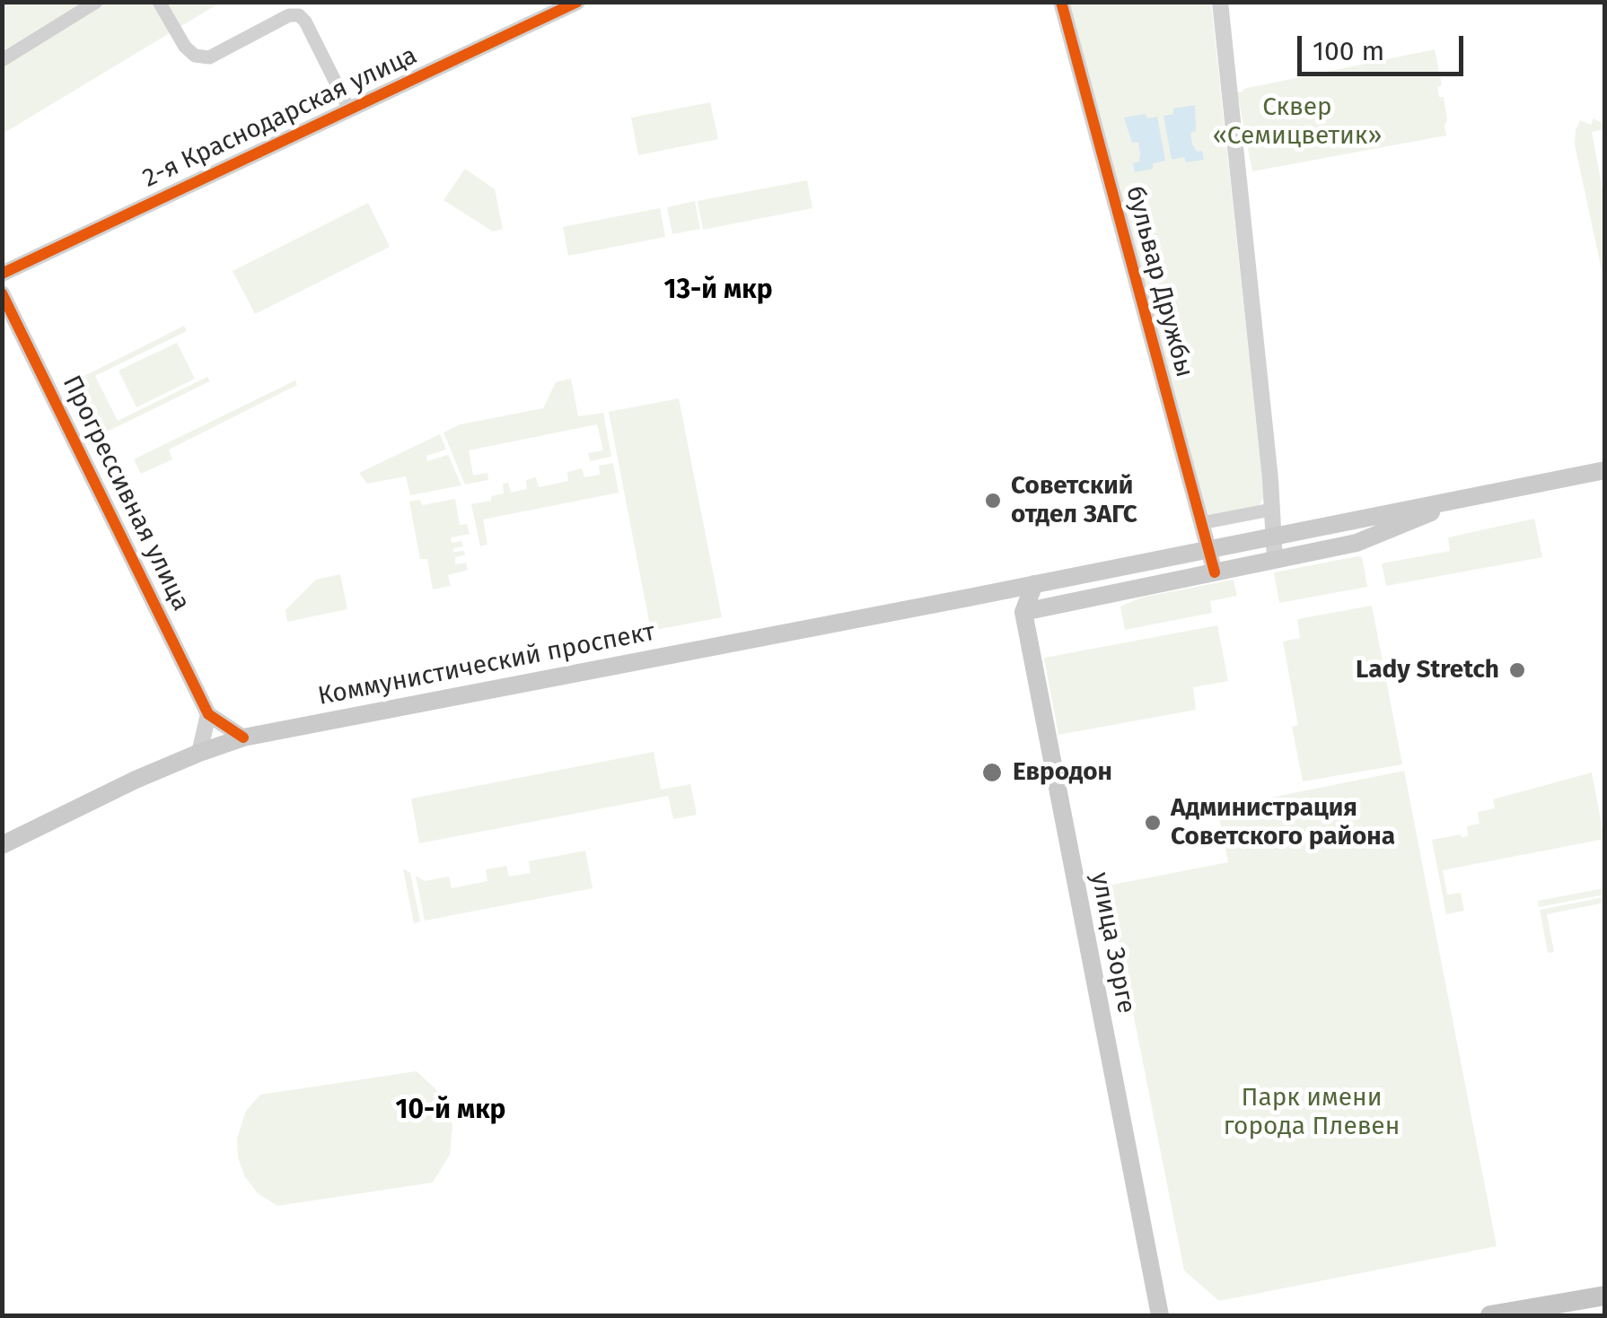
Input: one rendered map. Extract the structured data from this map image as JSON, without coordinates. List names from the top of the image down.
{
  "streets": {
    "main road": ["Коммунистический проспект", "улица Зорге"],
    "street": ["2-я Краснодарская улица", "бульвар Дружбы", "Прогрессивная улица"]
  },
  "crossings": [
    ["бульвар Дружбы", "Коммунистический проспект"],
    ["Коммунистический проспект", "улица Зорге"]
  ],
  "districts": ["13-й мкр", "10-й мкр"],
  "parks": ["Сквер «Семицветик»", "Парк имени города Плевен"],
  "places": [
    "Советский отдел ЗАГС",
    "Lady Stretch",
    "Евродон",
    "Администрация Советского района"
  ],
  "scale_bar": "100 m"
}
